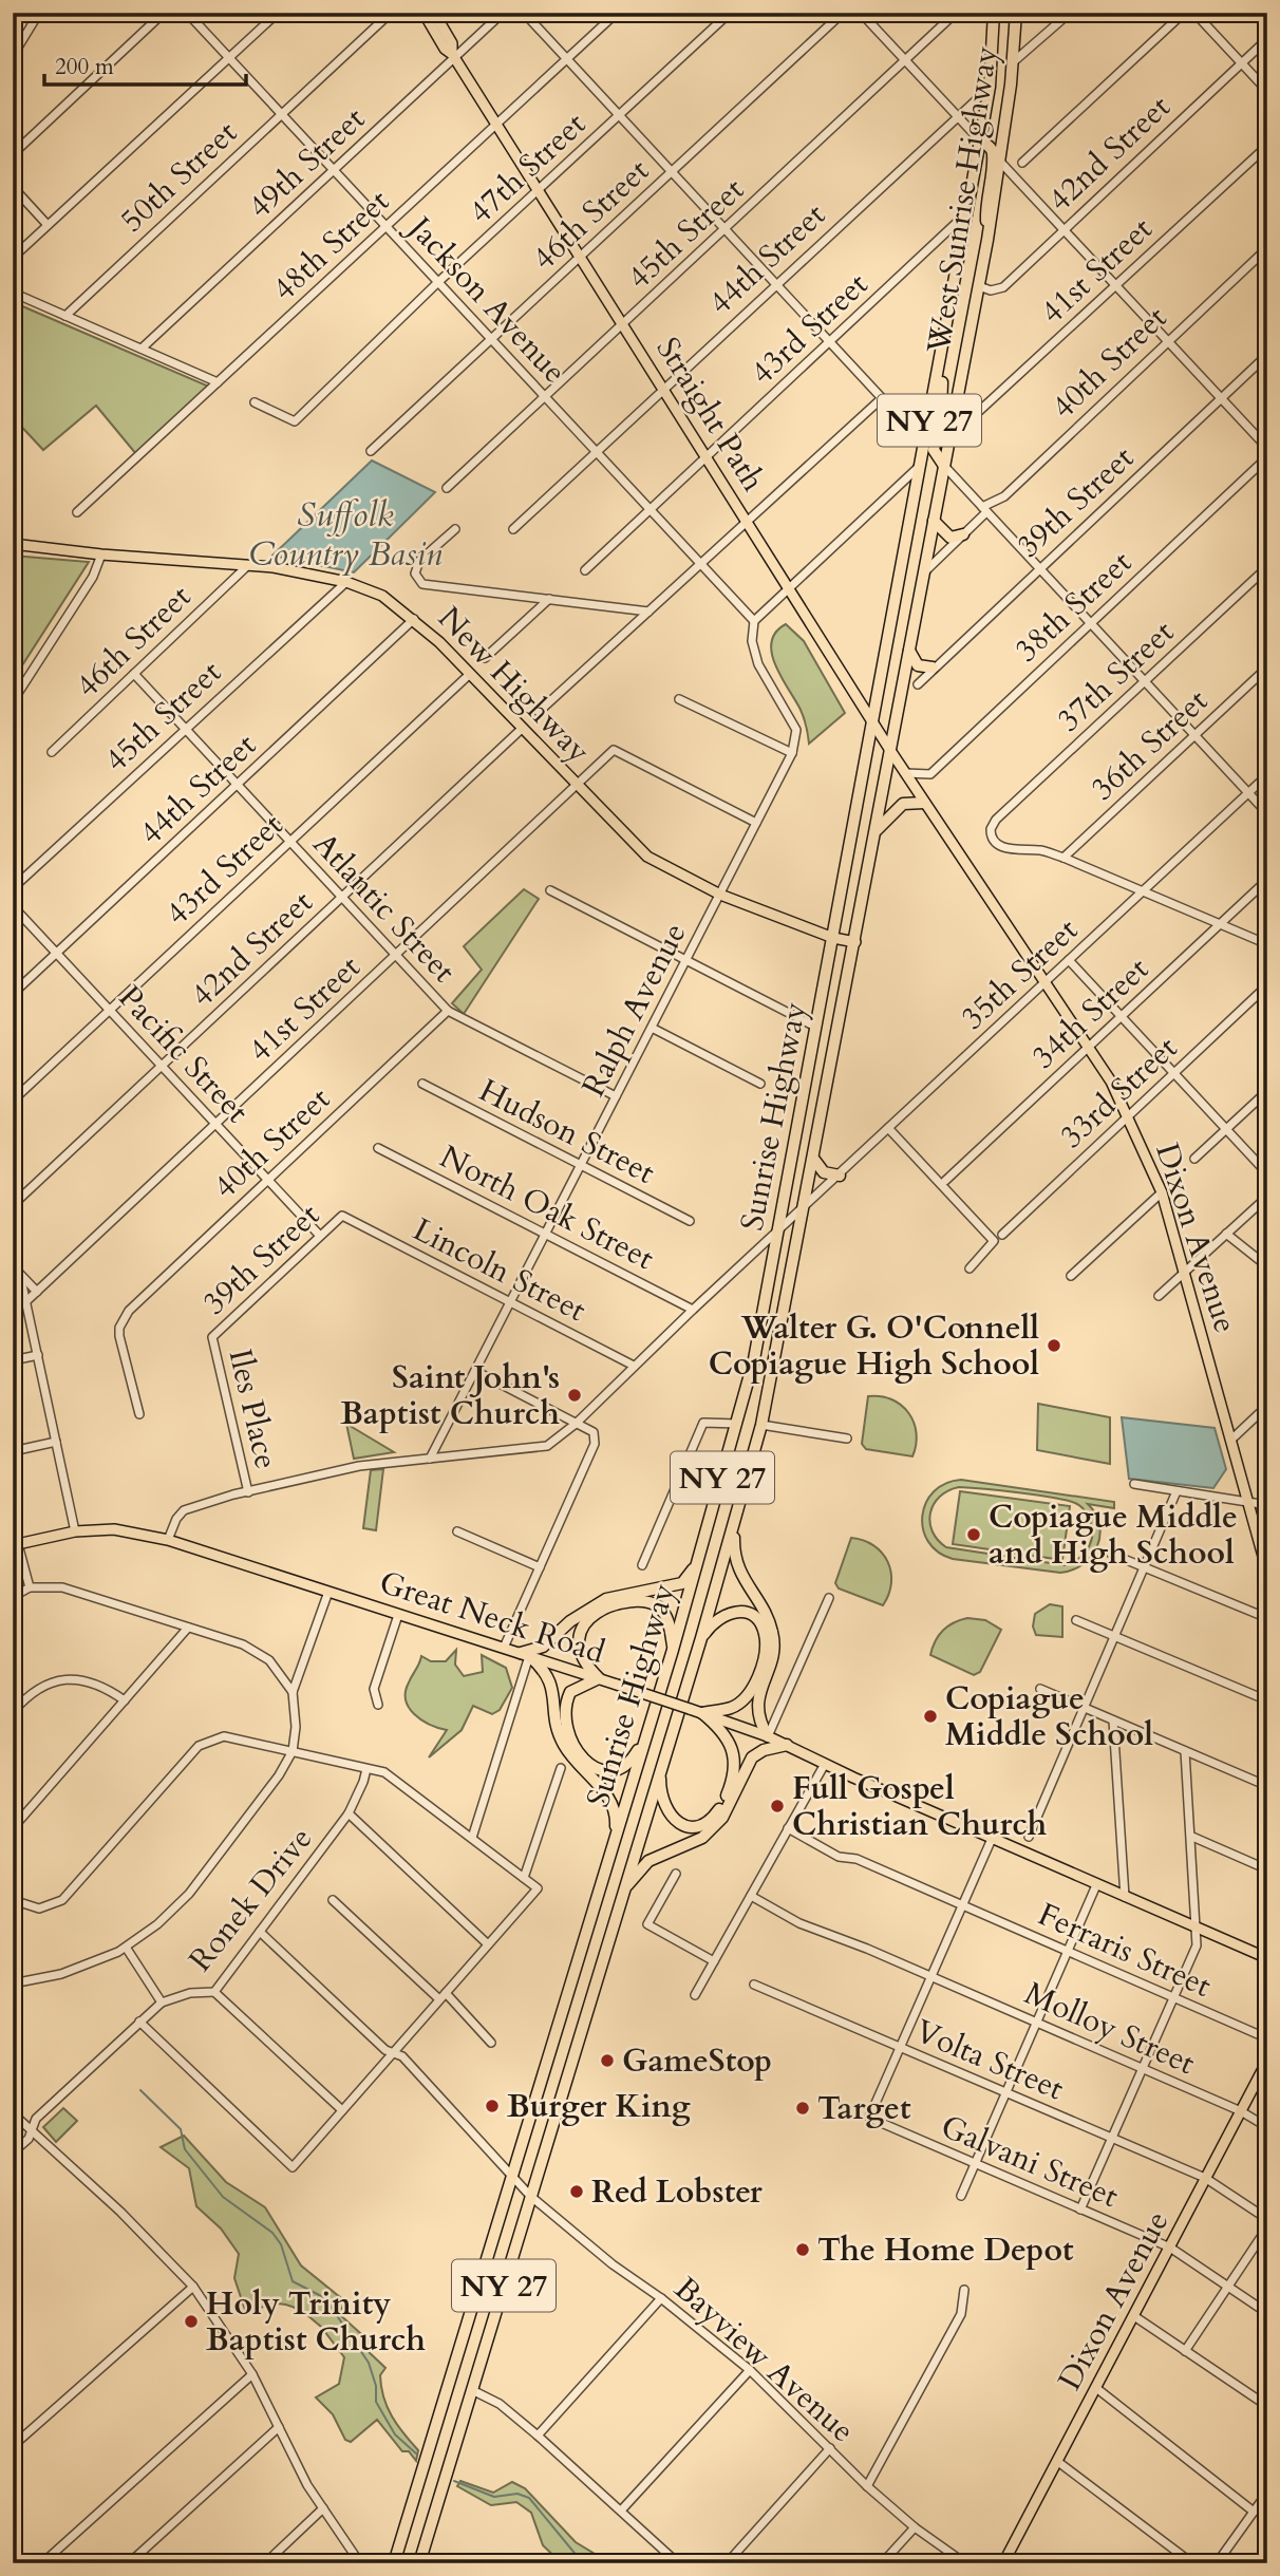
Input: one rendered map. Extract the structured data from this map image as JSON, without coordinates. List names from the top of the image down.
{
  "streets": {
    "highway": ["West Sunrise Highway", "NY 27", "Sunrise Highway"],
    "main road": [
      "Straight Path",
      "New Highway",
      "Dixon Avenue",
      "Great Neck Road"
    ],
    "street": [
      "42nd Street",
      "49th Street",
      "47th Street",
      "50th Street",
      "46th Street",
      "45th Street",
      "48th Street",
      "44th Street",
      "41st Street",
      "Jackson Avenue",
      "43rd Street",
      "40th Street",
      "39th Street",
      "38th Street",
      "37th Street",
      "36th Street",
      "Atlantic Street",
      "35th Street",
      "Ralph Avenue",
      "34th Street",
      "Pacific Street",
      "33rd Street",
      "Hudson Street",
      "North Oak Street",
      "Lincoln Street",
      "Iles Place",
      "Ronek Drive",
      "Ferraris Street",
      "Molloy Street",
      "Volta Street",
      "Galvani Street",
      "Bayview Avenue"
    ]
  },
  "crossings": [
    ["42nd Street", "West Sunrise Highway"],
    ["42nd Street", "New Highway"],
    ["42nd Street", "Atlantic Street"],
    ["42nd Street", "Pacific Street"],
    ["49th Street", "Jackson Avenue"],
    ["49th Street", "Straight Path"],
    ["47th Street", "Jackson Avenue"],
    ["47th Street", "Straight Path"],
    ["50th Street", "Jackson Avenue"],
    ["West Sunrise Highway", "44th Street"],
    ["West Sunrise Highway", "41st Street"],
    ["West Sunrise Highway", "43rd Street"],
    ["West Sunrise Highway", "40th Street"],
    ["West Sunrise Highway", "Straight Path"],
    ["West Sunrise Highway", "Sunrise Highway"],
    ["46th Street", "Jackson Avenue"],
    ["46th Street", "Straight Path"],
    ["46th Street", "New Highway"],
    ["46th Street", "Atlantic Street"],
    ["45th Street", "Jackson Avenue"],
    ["45th Street", "Straight Path"],
    ["45th Street", "New Highway"],
    ["45th Street", "Atlantic Street"],
    ["48th Street", "Jackson Avenue"],
    ["48th Street", "Straight Path"],
    ["44th Street", "Jackson Avenue"],
    ["44th Street", "Straight Path"],
    ["44th Street", "New Highway"],
    ["44th Street", "Atlantic Street"],
    ["44th Street", "Pacific Street"],
    ["41st Street", "New Highway"],
    ["41st Street", "Atlantic Street"],
    ["41st Street", "Ralph Avenue"],
    ["41st Street", "Pacific Street"],
    ["Jackson Avenue", "43rd Street"],
    ["43rd Street", "Straight Path"],
    ["43rd Street", "New Highway"],
    ["43rd Street", "Atlantic Street"],
    ["43rd Street", "Pacific Street"],
    ["40th Street", "Atlantic Street"],
    ["40th Street", "Pacific Street"],
    ["Straight Path", "38th Street"],
    ["39th Street", "Pacific Street"],
    ["39th Street", "Lincoln Street"],
    ["39th Street", "Iles Place"],
    ["37th Street", "36th Street"],
    ["New Highway", "Ralph Avenue"],
    ["New Highway", "Sunrise Highway"],
    ["35th Street", "Ralph Avenue"],
    ["35th Street", "Sunrise Highway"],
    ["35th Street", "North Oak Street"],
    ["35th Street", "Dixon Avenue"],
    ["35th Street", "Lincoln Street"],
    ["35th Street", "Iles Place"],
    ["35th Street", "Great Neck Road"],
    ["Ralph Avenue", "Hudson Street"],
    ["Ralph Avenue", "North Oak Street"],
    ["Ralph Avenue", "Lincoln Street"],
    ["34th Street", "Dixon Avenue"],
    ["33rd Street", "Dixon Avenue"],
    ["Sunrise Highway", "Bayview Avenue"],
    ["Dixon Avenue", "Molloy Street"],
    ["Dixon Avenue", "Volta Street"],
    ["Dixon Avenue", "Galvani Street"],
    ["Volta Street", "Galvani Street"]
  ],
  "water": ["Suffolk Country Basin"],
  "places": [
    "Walter G. O'Connell Copiague High School",
    "Saint John's Baptist Church",
    "Copiague Middle and High School",
    "Copiague Middle School",
    "Full Gospel Christian Church",
    "GameStop",
    "Burger King",
    "Target",
    "Red Lobster",
    "The Home Depot",
    "Holy Trinity Baptist Church"
  ],
  "scale_bar": "200 m"
}
